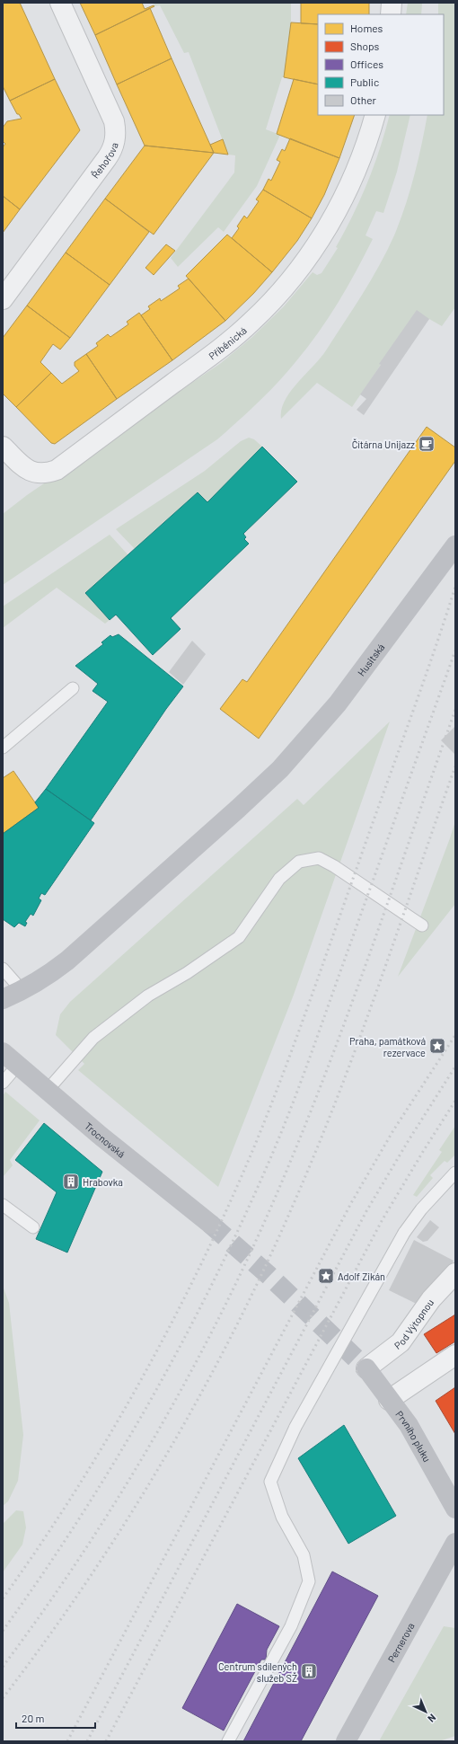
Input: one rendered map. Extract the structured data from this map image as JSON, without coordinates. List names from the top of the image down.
{
  "streets": {
    "street": [
      "Řehořova",
      "Příběnická",
      "Husitská",
      "Trocnovská",
      "Pod Výtopnou",
      "Prvního pluku",
      "Pernerova"
    ]
  },
  "crossings": [
    ["Pod Výtopnou", "Prvního pluku"]
  ],
  "places": {
    "cafe": ["Čítárna Unijazz"],
    "place": ["Praha, památková rezervace", "Adolf Zikán"],
    "building": ["Hrabovka", "Centrum sdílených služeb SŽ"]
  },
  "legend": [
    "Homes",
    "Shops",
    "Offices",
    "Public",
    "Other"
  ],
  "scale_bar": "20 m",
  "north": "bottom right"
}
